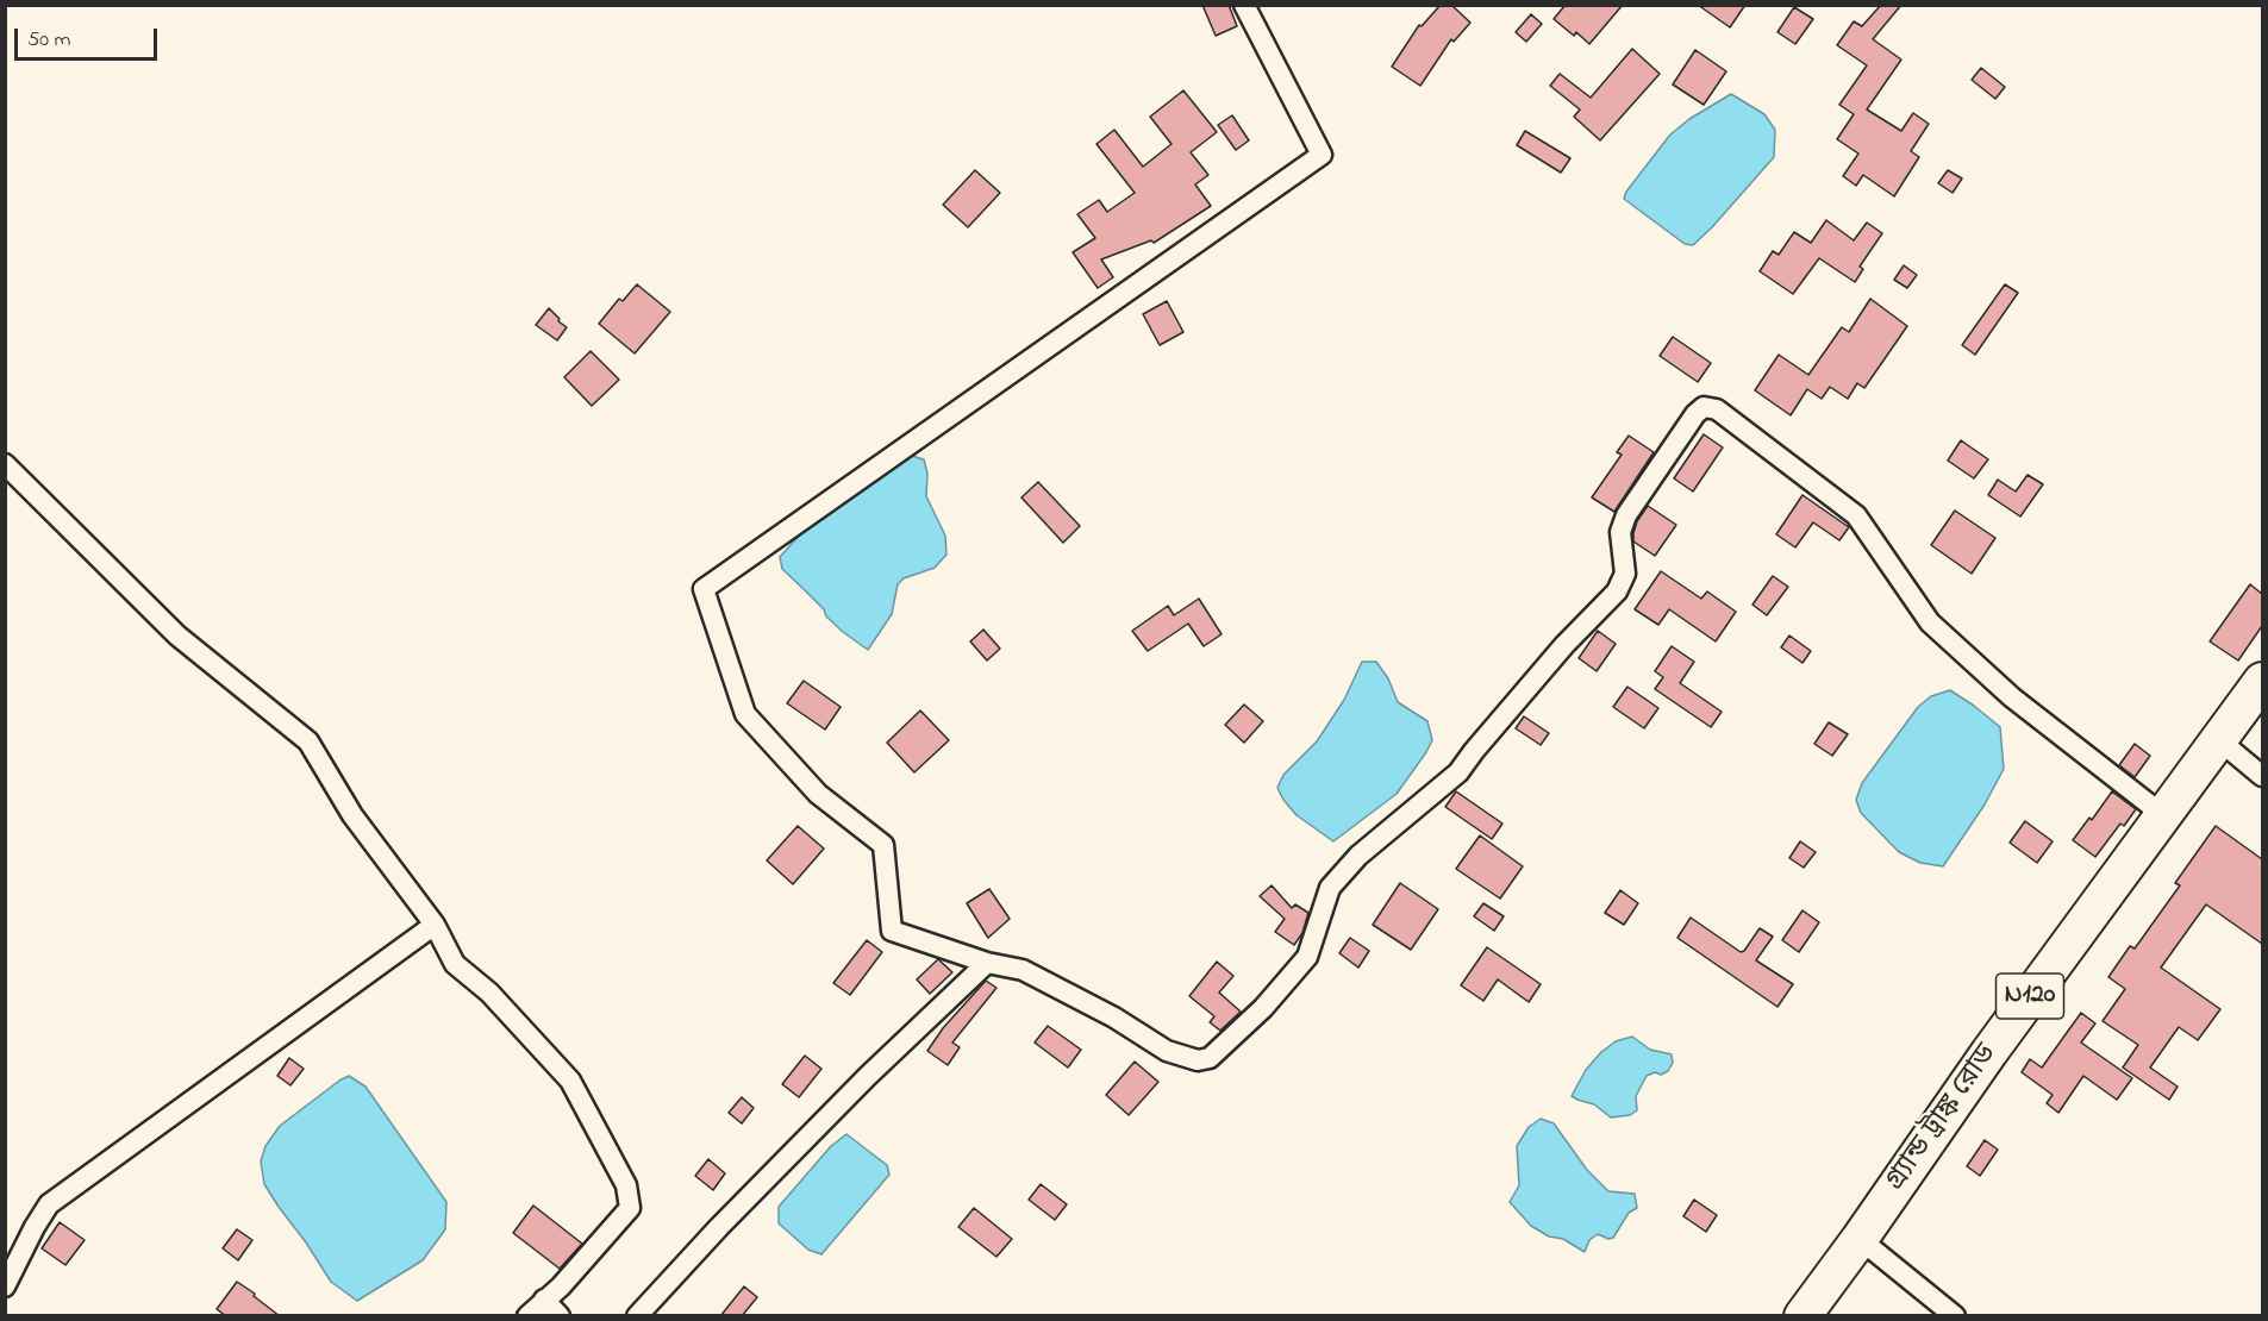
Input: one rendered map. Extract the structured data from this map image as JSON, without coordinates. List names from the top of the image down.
{
  "streets": {
    "highway": ["N120", "গ্র্যান্ড ট্রাঙ্ক রোড"]
  },
  "scale_bar": "50 m"
}
